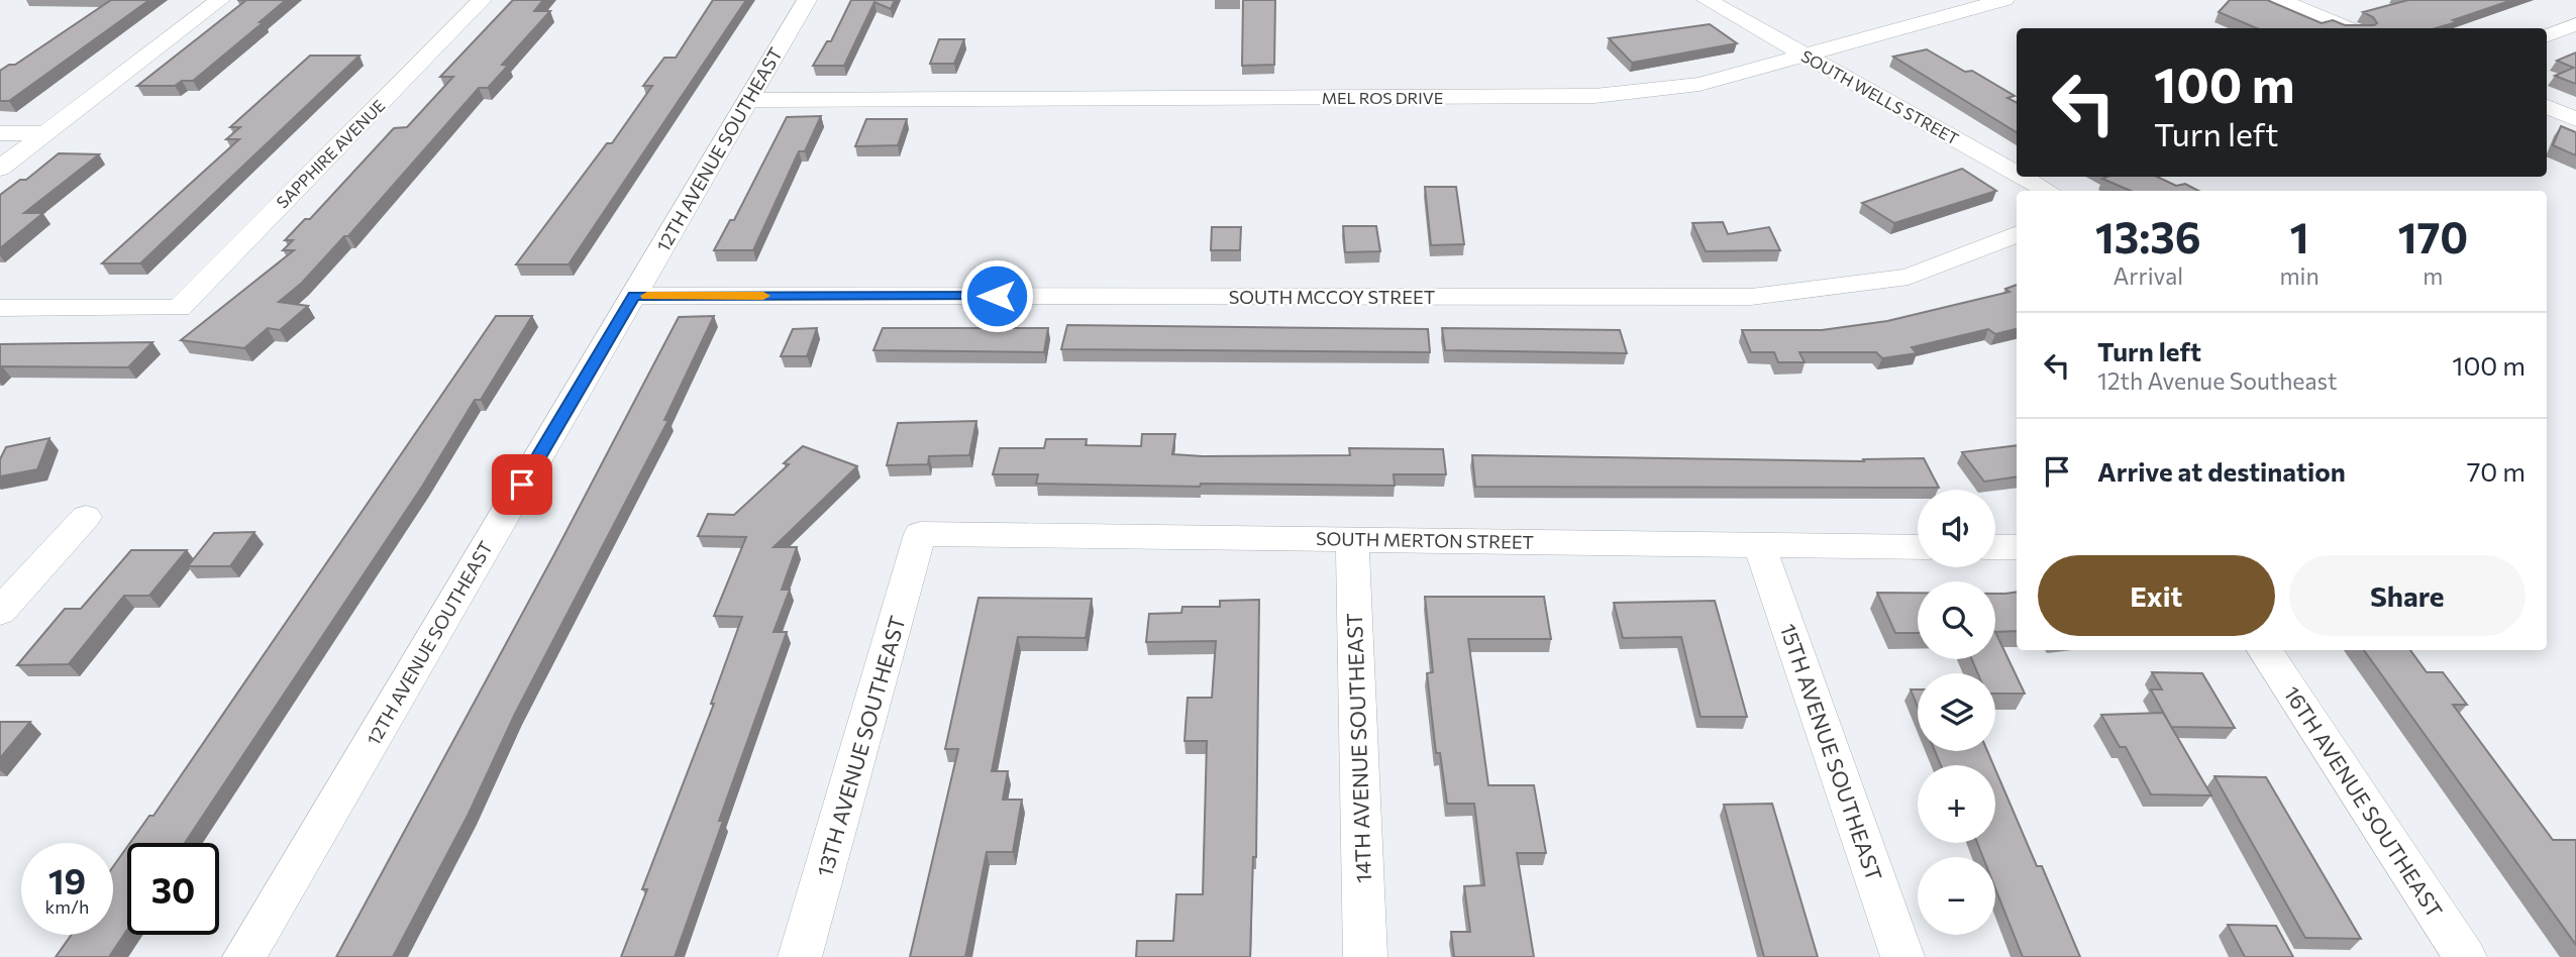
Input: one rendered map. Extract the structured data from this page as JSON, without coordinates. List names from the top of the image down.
{
  "streets": {
    "street": [
      "MEL ROS DRIVE",
      "SOUTH WELLS STREET",
      "12TH AVENUE SOUTHEAST",
      "SAPPHIRE AVENUE",
      "SOUTH MCCOY STREET",
      "SOUTH MERTON STREET",
      "13TH AVENUE SOUTHEAST",
      "14TH AVENUE SOUTHEAST",
      "15TH AVENUE SOUTHEAST",
      "16TH AVENUE SOUTHEAST"
    ]
  },
  "crossings": [
    ["MEL ROS DRIVE", "SOUTH WELLS STREET"],
    ["MEL ROS DRIVE", "12TH AVENUE SOUTHEAST"],
    ["12TH AVENUE SOUTHEAST", "SOUTH MCCOY STREET"],
    ["SOUTH MERTON STREET", "13TH AVENUE SOUTHEAST"],
    ["SOUTH MERTON STREET", "14TH AVENUE SOUTHEAST"],
    ["SOUTH MERTON STREET", "15TH AVENUE SOUTHEAST"]
  ],
  "page": {
    "turn": ["100 m", "Turn left"],
    "eta": [
      "13:36",
      "Arrival",
      "1",
      "min",
      "170",
      "m"
    ],
    "list": [
      {
        "name": "Turn left",
        "note": "12th Avenue Southeast",
        "value": "100 m"
      },
      {
        "name": "Arrive at destination",
        "value": "70 m"
      }
    ],
    "map_buttons": ["+", "−"],
    "buttons": ["Exit", "Share"],
    "speed": "19 km/h",
    "limit": "30"
  }
}
